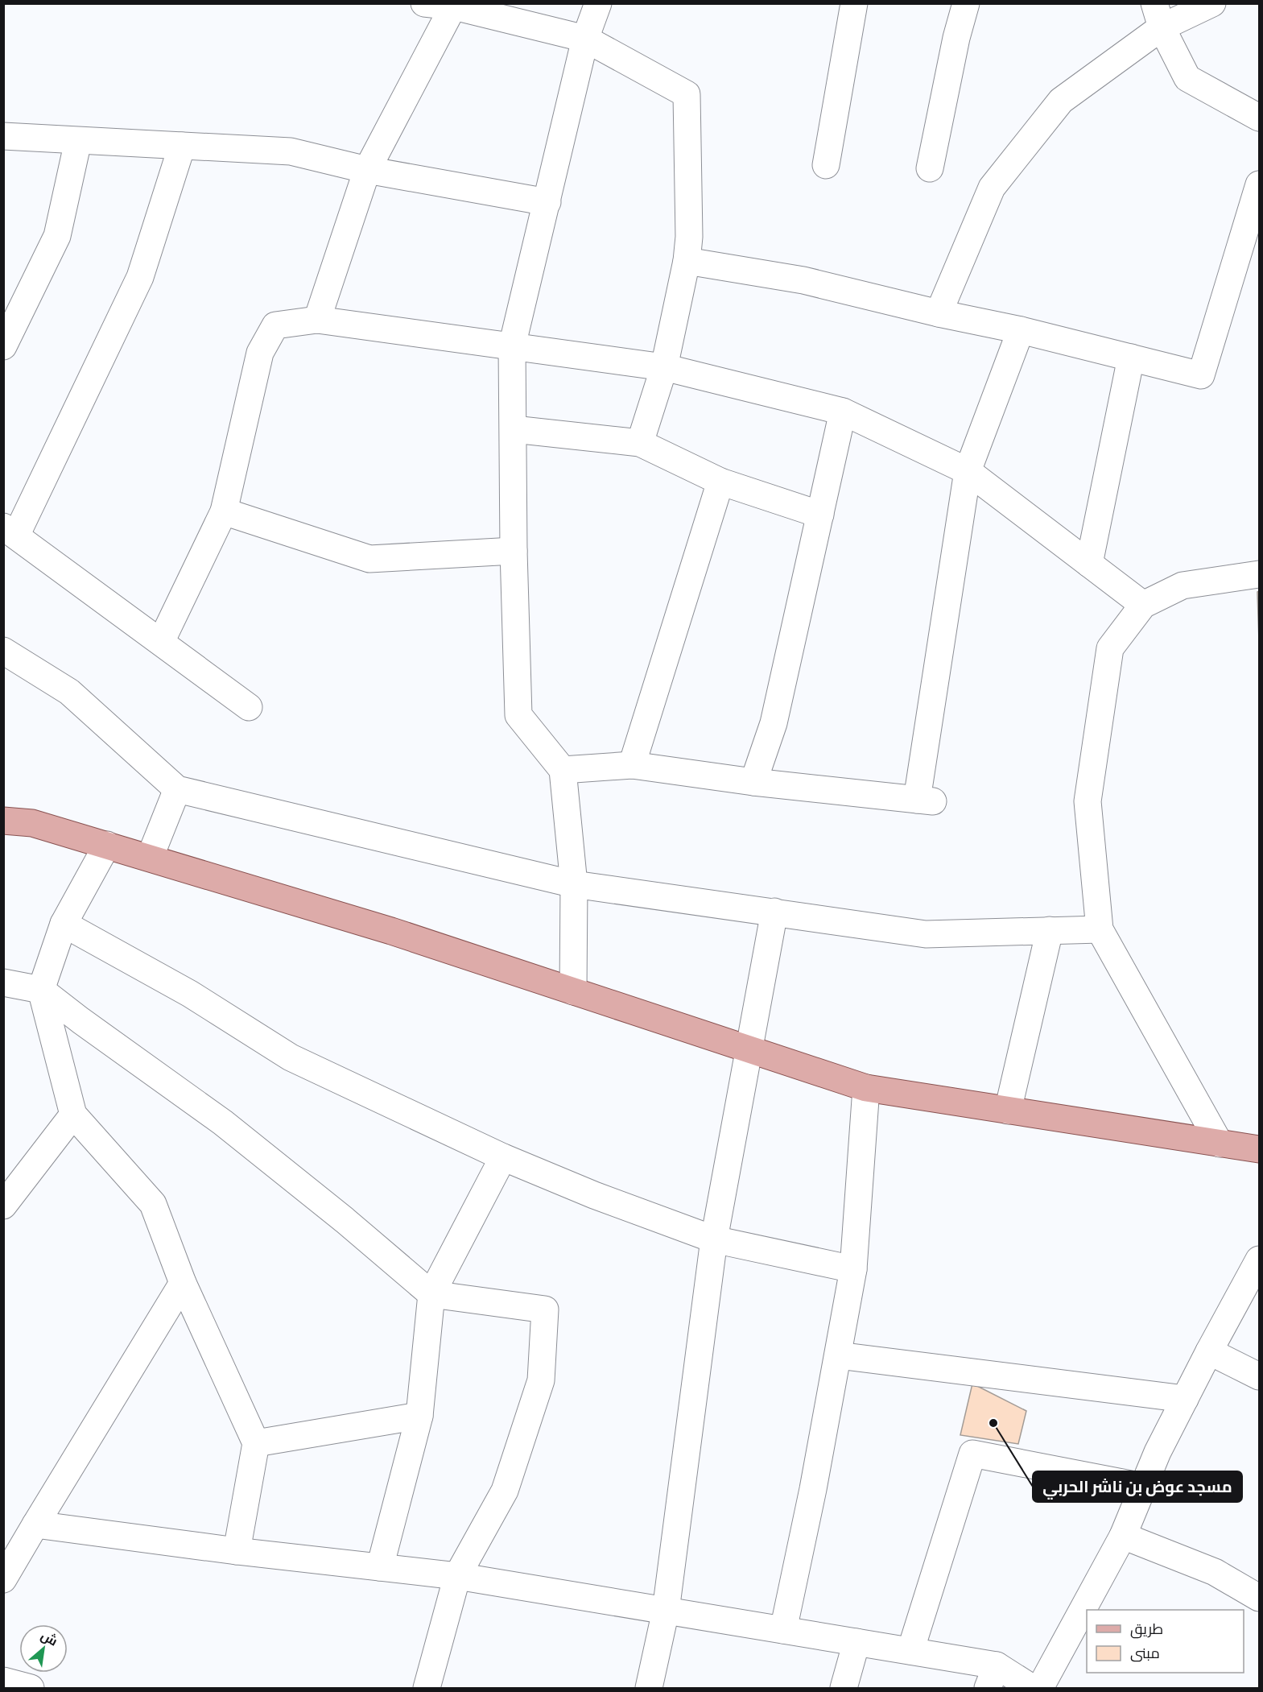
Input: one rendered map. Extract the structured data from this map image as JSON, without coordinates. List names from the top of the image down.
{
  "places": ["مسجد عوض بن ناشر الحربي"],
  "legend": ["طريق", "مبنى"],
  "north": "top right"
}
